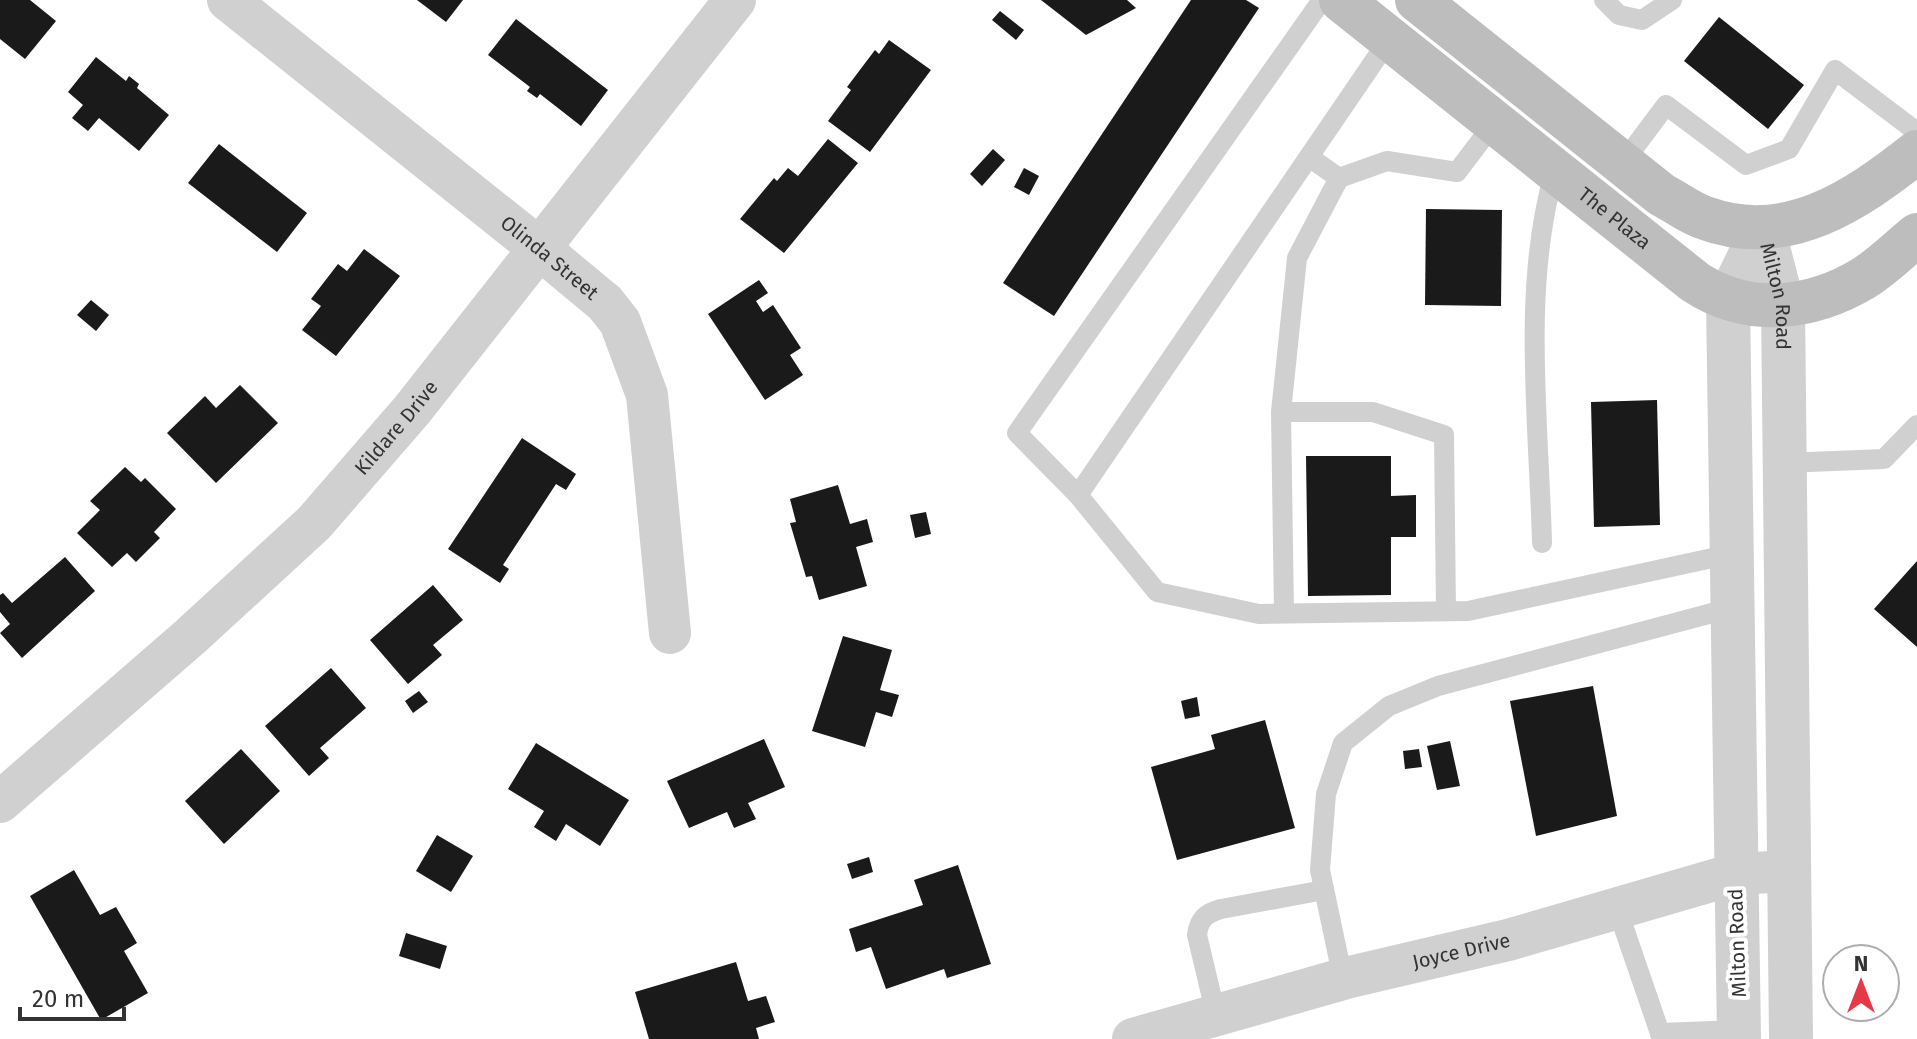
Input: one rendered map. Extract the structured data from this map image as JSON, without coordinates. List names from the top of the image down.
{
  "streets": {
    "main road": ["The Plaza"],
    "street": [
      "Olinda Street",
      "Milton Road",
      "Kildare Drive",
      "Joyce Drive"
    ]
  },
  "crossings": [
    ["The Plaza", "Milton Road"],
    ["Olinda Street", "Kildare Drive"],
    ["Milton Road", "Joyce Drive"]
  ],
  "scale_bar": "20 m",
  "north": "top"
}
